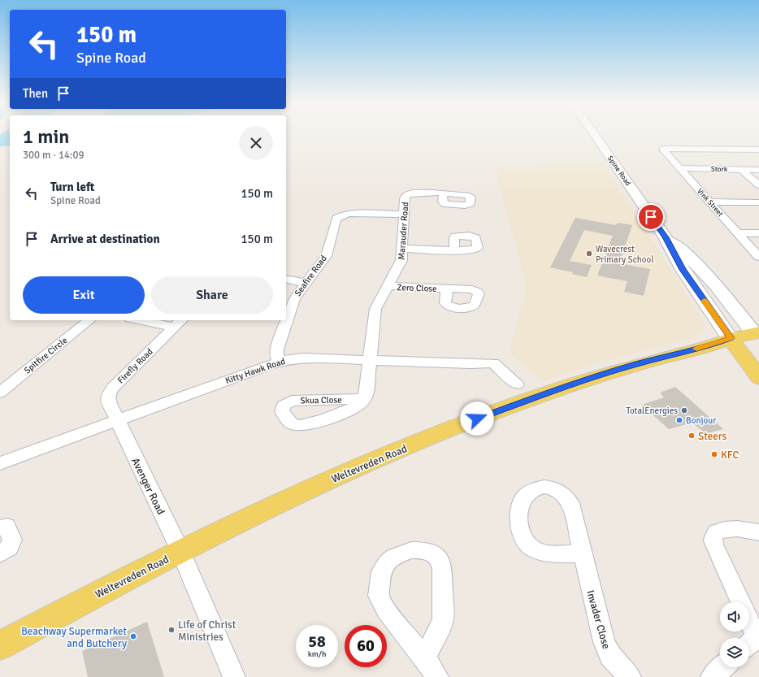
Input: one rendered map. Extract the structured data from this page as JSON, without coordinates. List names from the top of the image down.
{
  "streets": {
    "main road": ["Spine Road", "Weltevreden Road"],
    "street": [
      "Stork",
      "Vink Street",
      "Marauder Road",
      "Seafire Road",
      "Zero Close",
      "Spitfire Circle",
      "Firefly Road",
      "Kitty Hawk Road",
      "Avenger Road",
      "Invader Close"
    ]
  },
  "crossings": [
    ["Stork", "Vink Street"],
    ["Spine Road", "Weltevreden Road"],
    ["Marauder Road", "Seafire Road"],
    ["Marauder Road", "Zero Close"],
    ["Marauder Road", "Kitty Hawk Road"],
    ["Seafire Road", "Kitty Hawk Road"],
    ["Firefly Road", "Kitty Hawk Road"],
    ["Firefly Road", "Avenger Road"],
    ["Kitty Hawk Road", "Avenger Road"],
    ["Weltevreden Road", "Avenger Road"]
  ],
  "places": [
    "Wavecrest Primary School",
    "TotalEnergies",
    "Bonjour",
    "Steers",
    "KFC",
    "Life of Christ Ministries",
    "Beachway Supermarket and Butchery"
  ],
  "page": {
    "turn": ["150 m", "Spine Road"],
    "then": "Then",
    "heading": ["1 min", "300 m · 14:09"],
    "list": [
      {
        "name": "Turn left",
        "note": "Spine Road",
        "value": "150 m"
      },
      {
        "name": "Arrive at destination",
        "value": "150 m"
      }
    ],
    "buttons": ["Exit", "Share"],
    "speed": "58 km/h",
    "limit": "60"
  }
}
